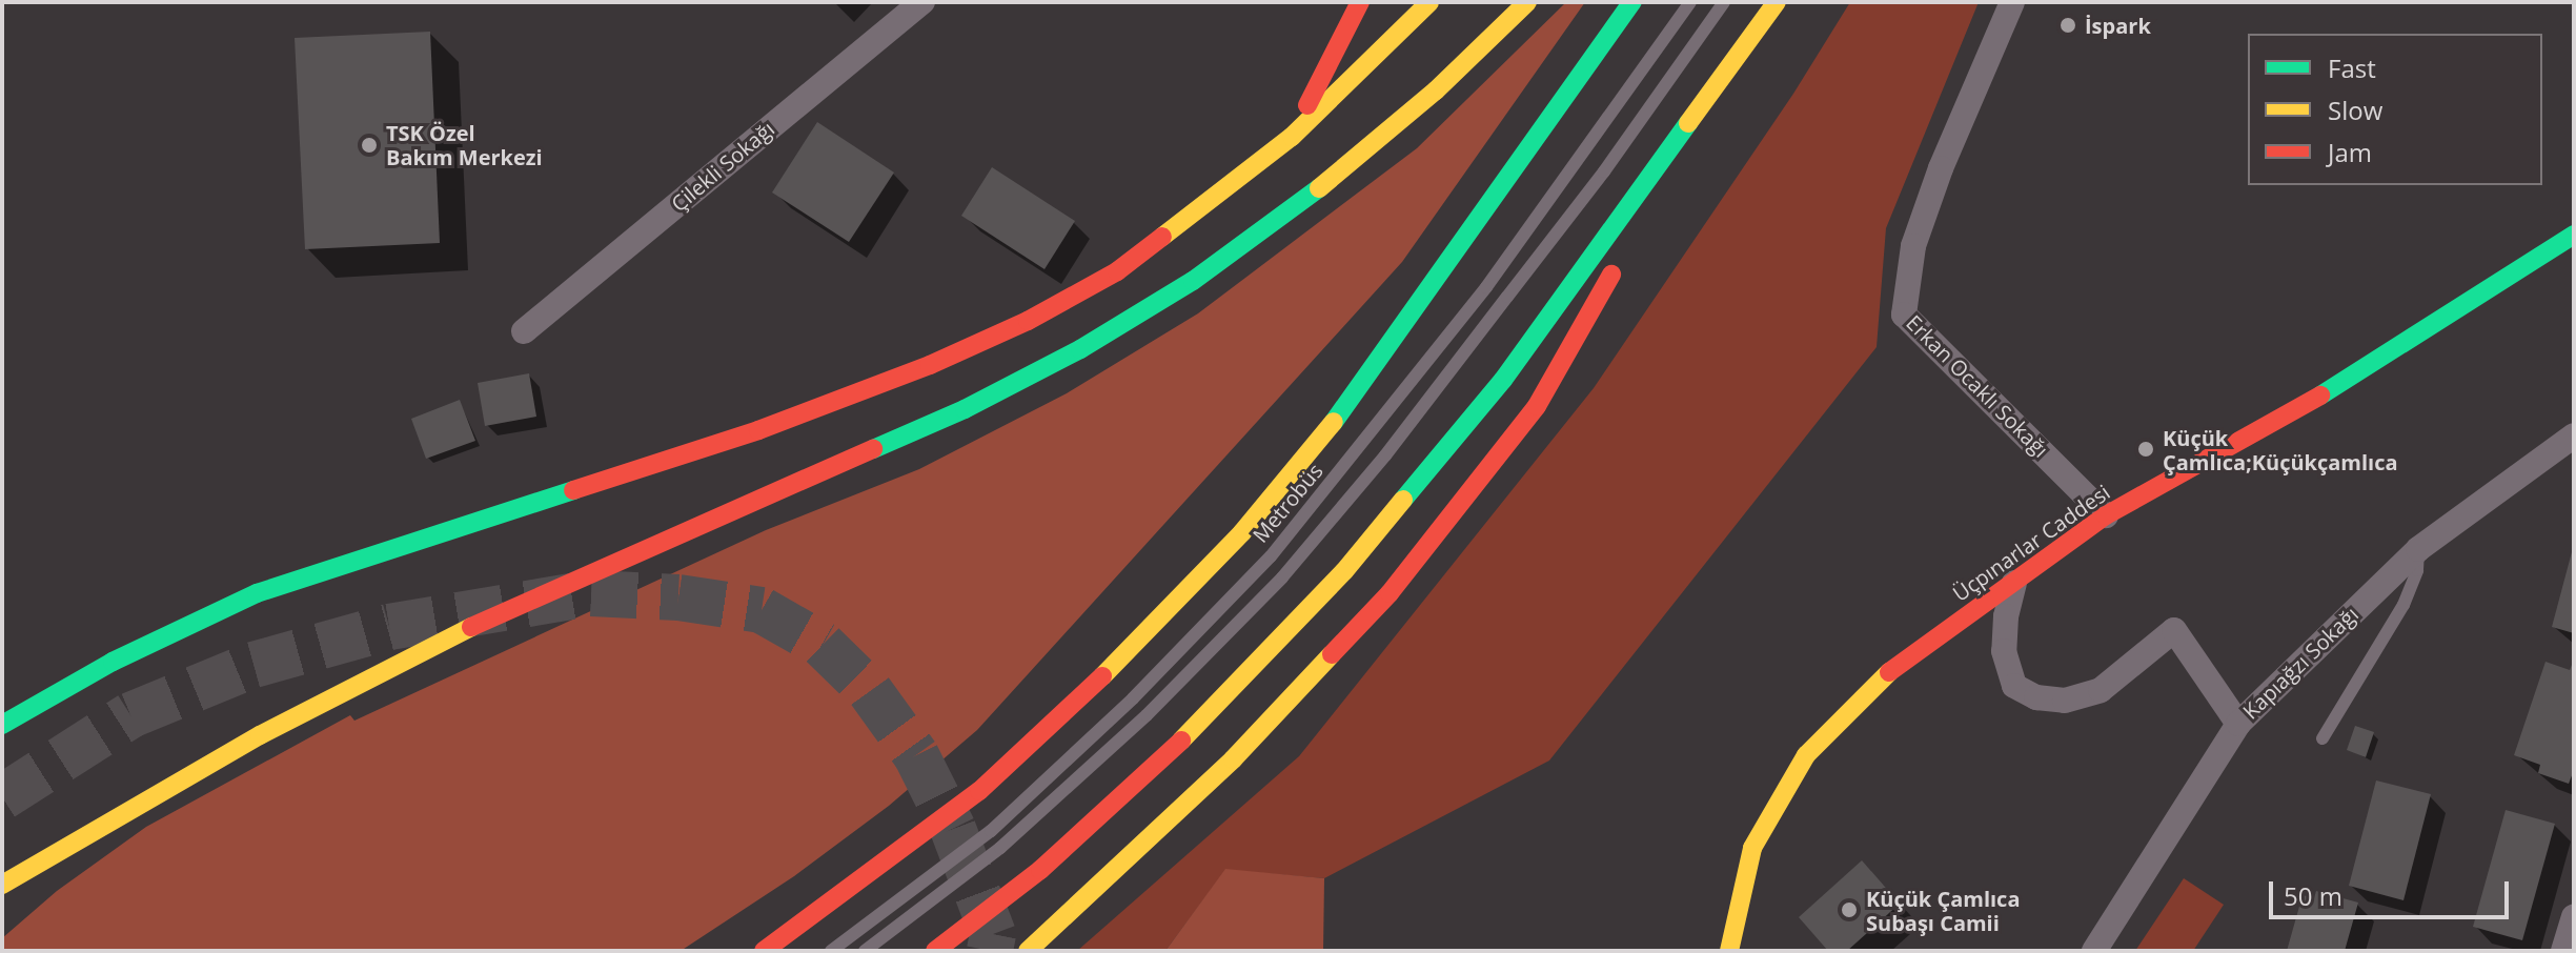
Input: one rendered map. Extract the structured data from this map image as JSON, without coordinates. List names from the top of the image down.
{
  "streets": {
    "main road": ["Üçpınarlar Caddesi"],
    "street": ["Çilekli Sokağı", "Erkan Ocaklı Sokağı", "Kapıağzı Sokağı"],
    "lane": ["Metrobüs"]
  },
  "crossings": [
    ["Erkan Ocaklı Sokağı", "Üçpınarlar Caddesi"]
  ],
  "places": [
    "İspark",
    "TSK Özel Bakım Merkezi",
    "Küçük Çamlıca;Küçükçamlıca",
    "Küçük Çamlıca Subaşı Camii"
  ],
  "legend": ["Fast", "Slow", "Jam"],
  "scale_bar": "50 m"
}
